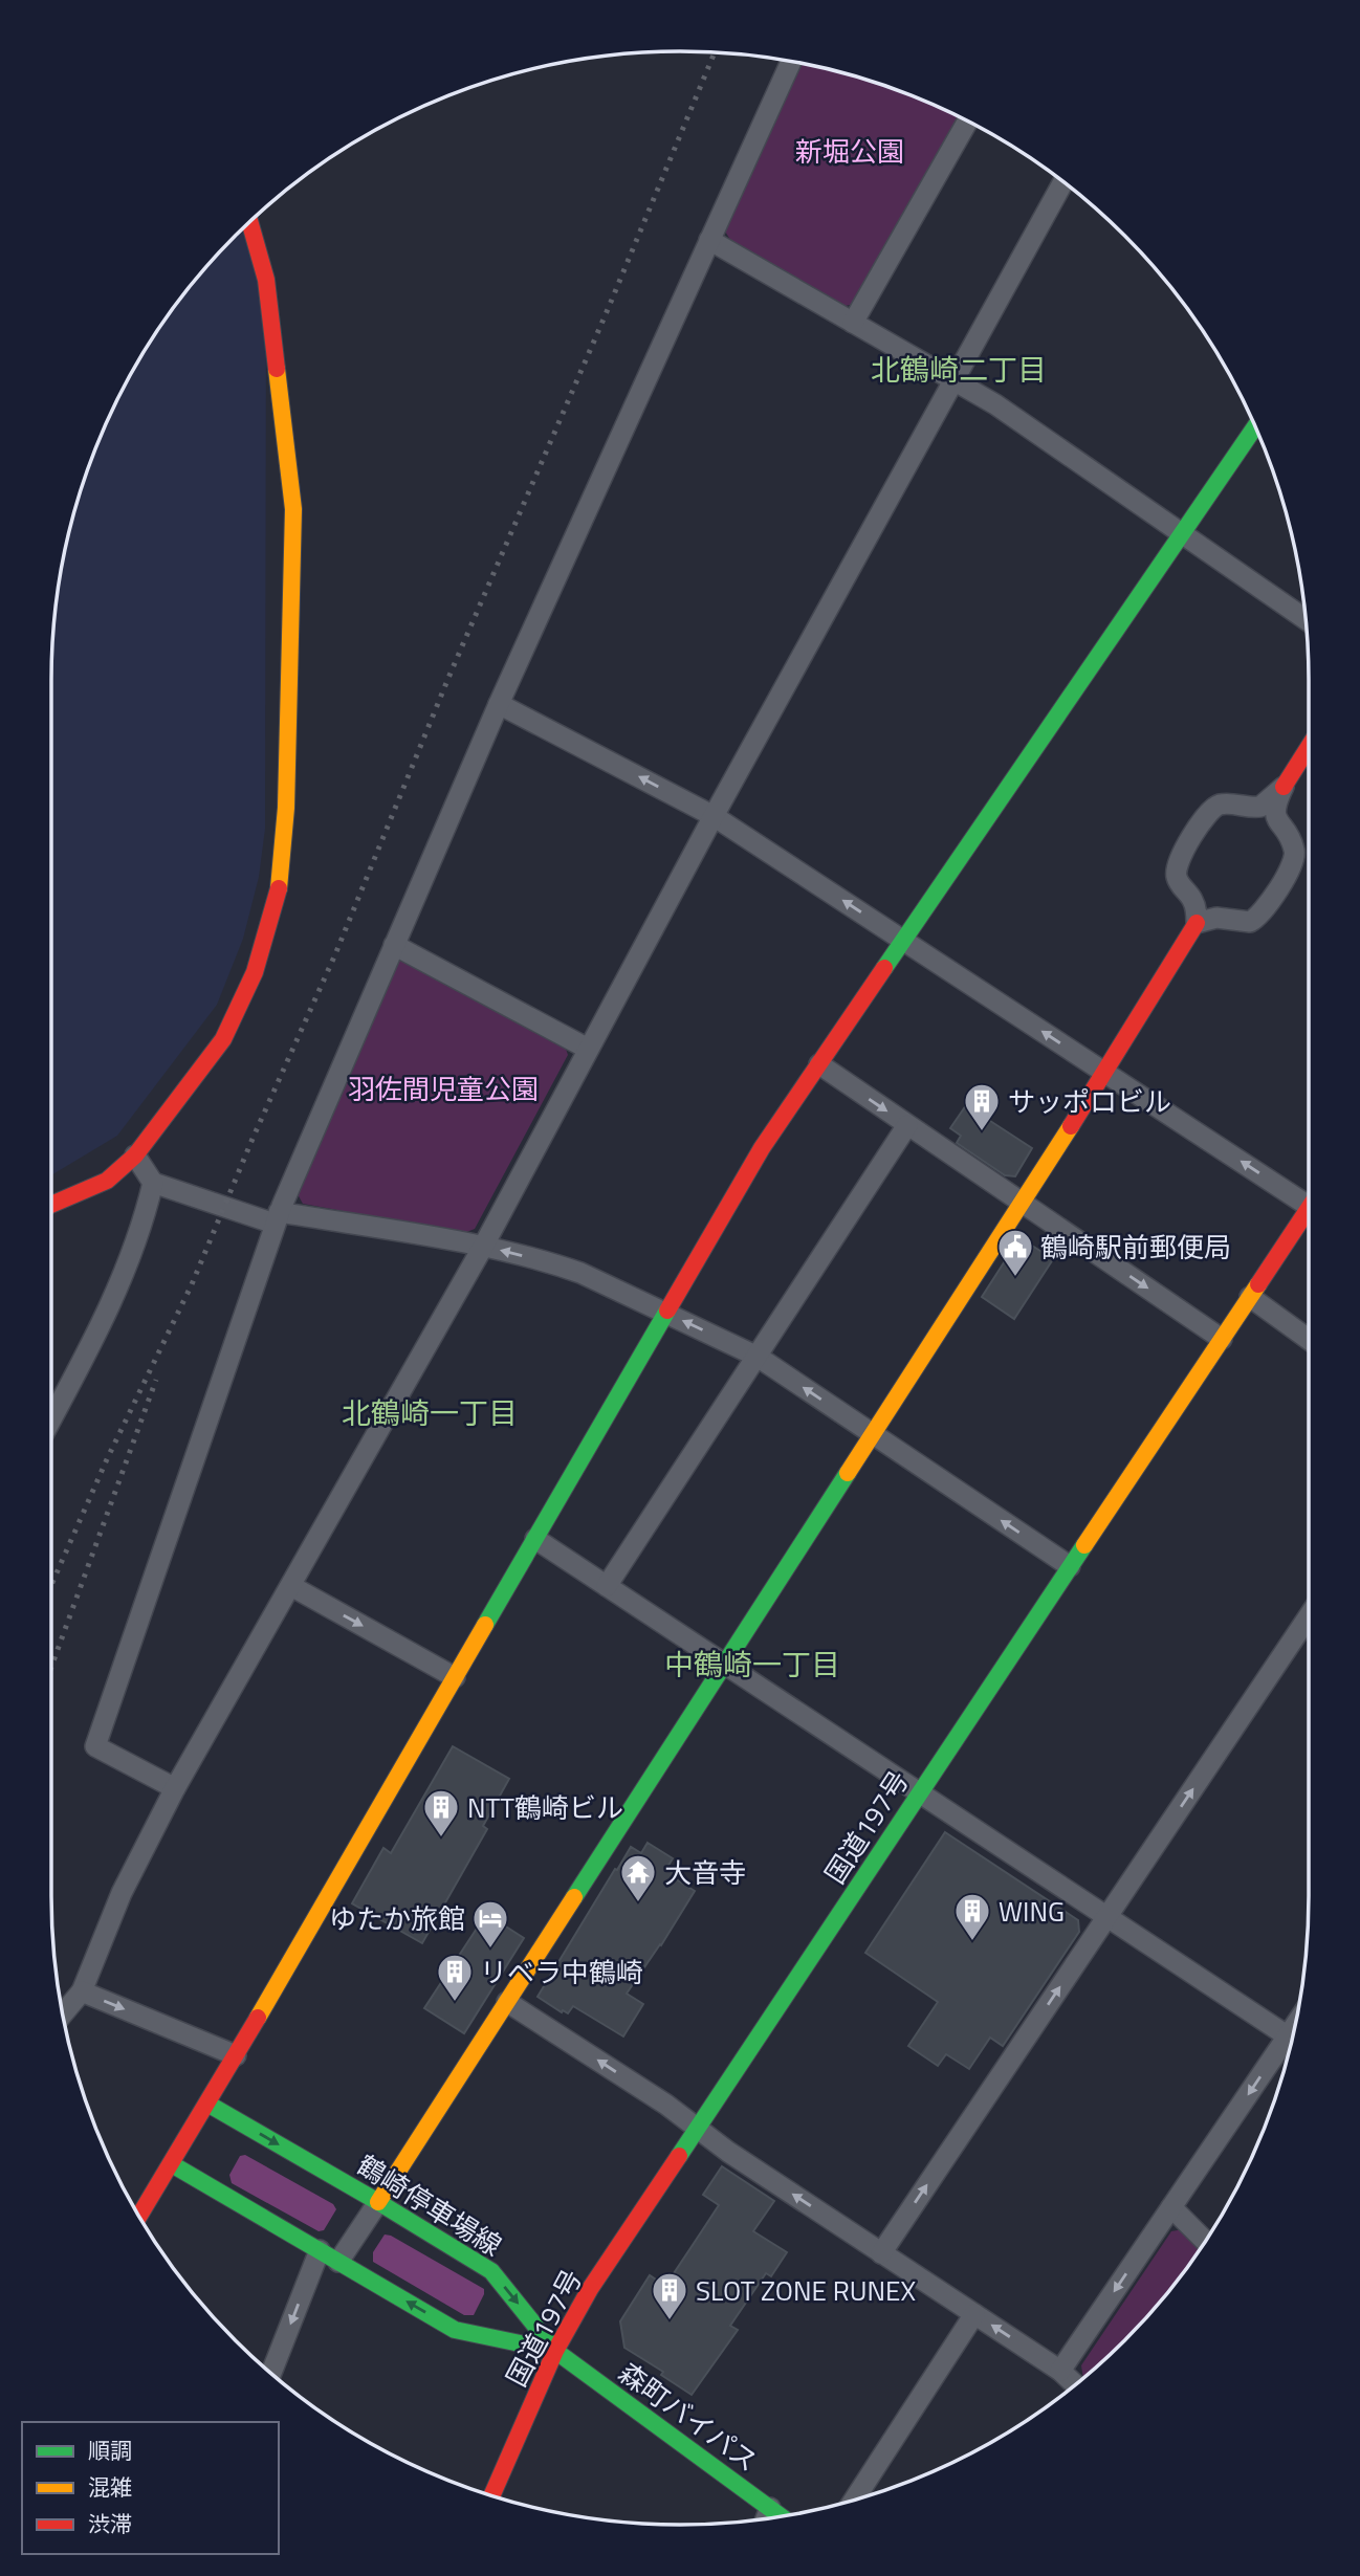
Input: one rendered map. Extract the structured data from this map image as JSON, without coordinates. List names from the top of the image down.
{
  "streets": {
    "main road": ["国道197号", "鶴崎停車場線", "森町バイパス"]
  },
  "crossings": [
    ["国道197号", "鶴崎停車場線"],
    ["国道197号", "森町バイパス"],
    ["鶴崎停車場線", "森町バイパス"]
  ],
  "districts": ["北鶴崎二丁目", "北鶴崎一丁目", "中鶴崎一丁目"],
  "parks": ["新堀公園", "羽佐間児童公園"],
  "places": {
    "building": [
      "サッポロビル",
      "NTT鶴崎ビル",
      "WING",
      "リベラ中鶴崎",
      "SLOT ZONE RUNEX"
    ],
    "public building": ["鶴崎駅前郵便局"],
    "temple": ["大音寺"],
    "hotel": ["ゆたか旅館"]
  },
  "legend": ["順調", "混雑", "渋滞"]
}
